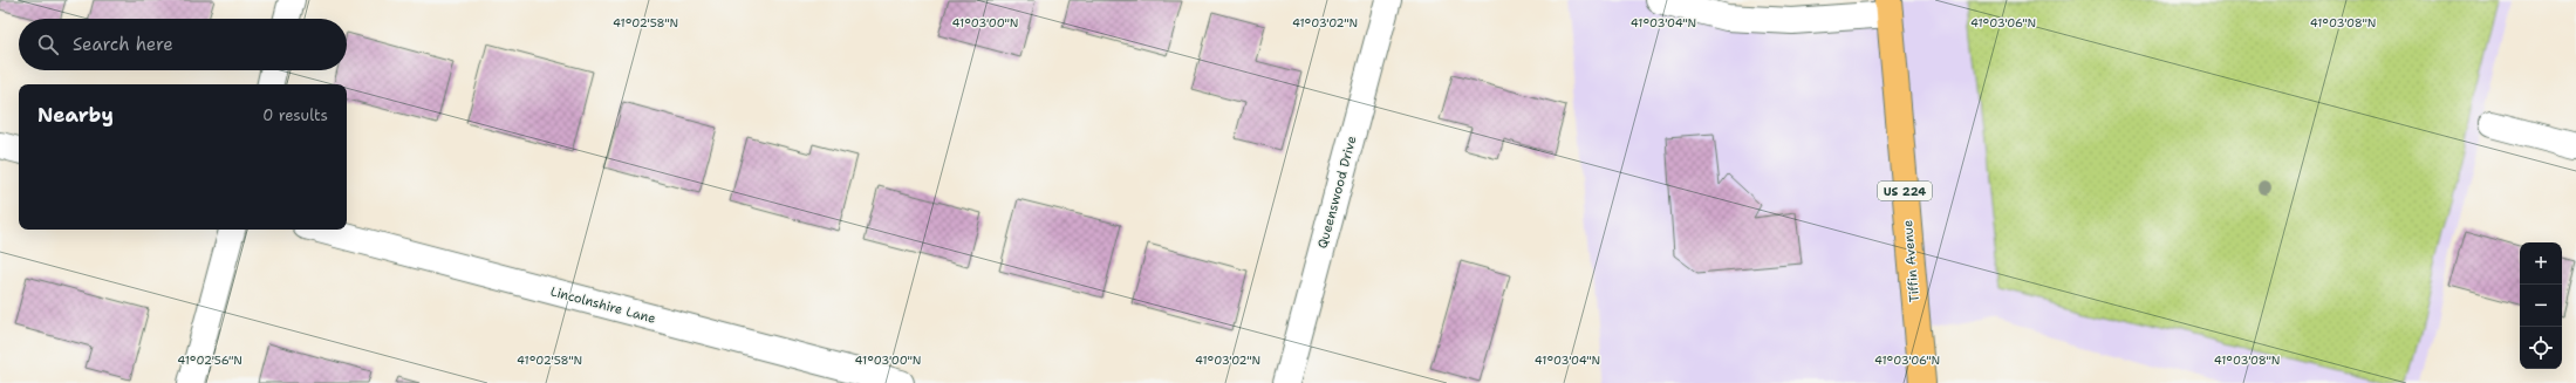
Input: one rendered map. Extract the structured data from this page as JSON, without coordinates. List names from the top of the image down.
{
  "streets": {
    "highway": ["US 224", "Tiffin Avenue"],
    "street": ["Queenswood Drive", "Lincolnshire Lane"]
  },
  "page": {
    "search": "Search here",
    "heading": ["Nearby", "0 results"],
    "map_buttons": ["+", "−"]
  },
  "coordinates": [
    "41°02'58\"N",
    "41°03'00\"N",
    "41°03'02\"N",
    "41°03'04\"N",
    "41°03'06\"N",
    "41°03'08\"N",
    "41°02'56\"N"
  ]
}
